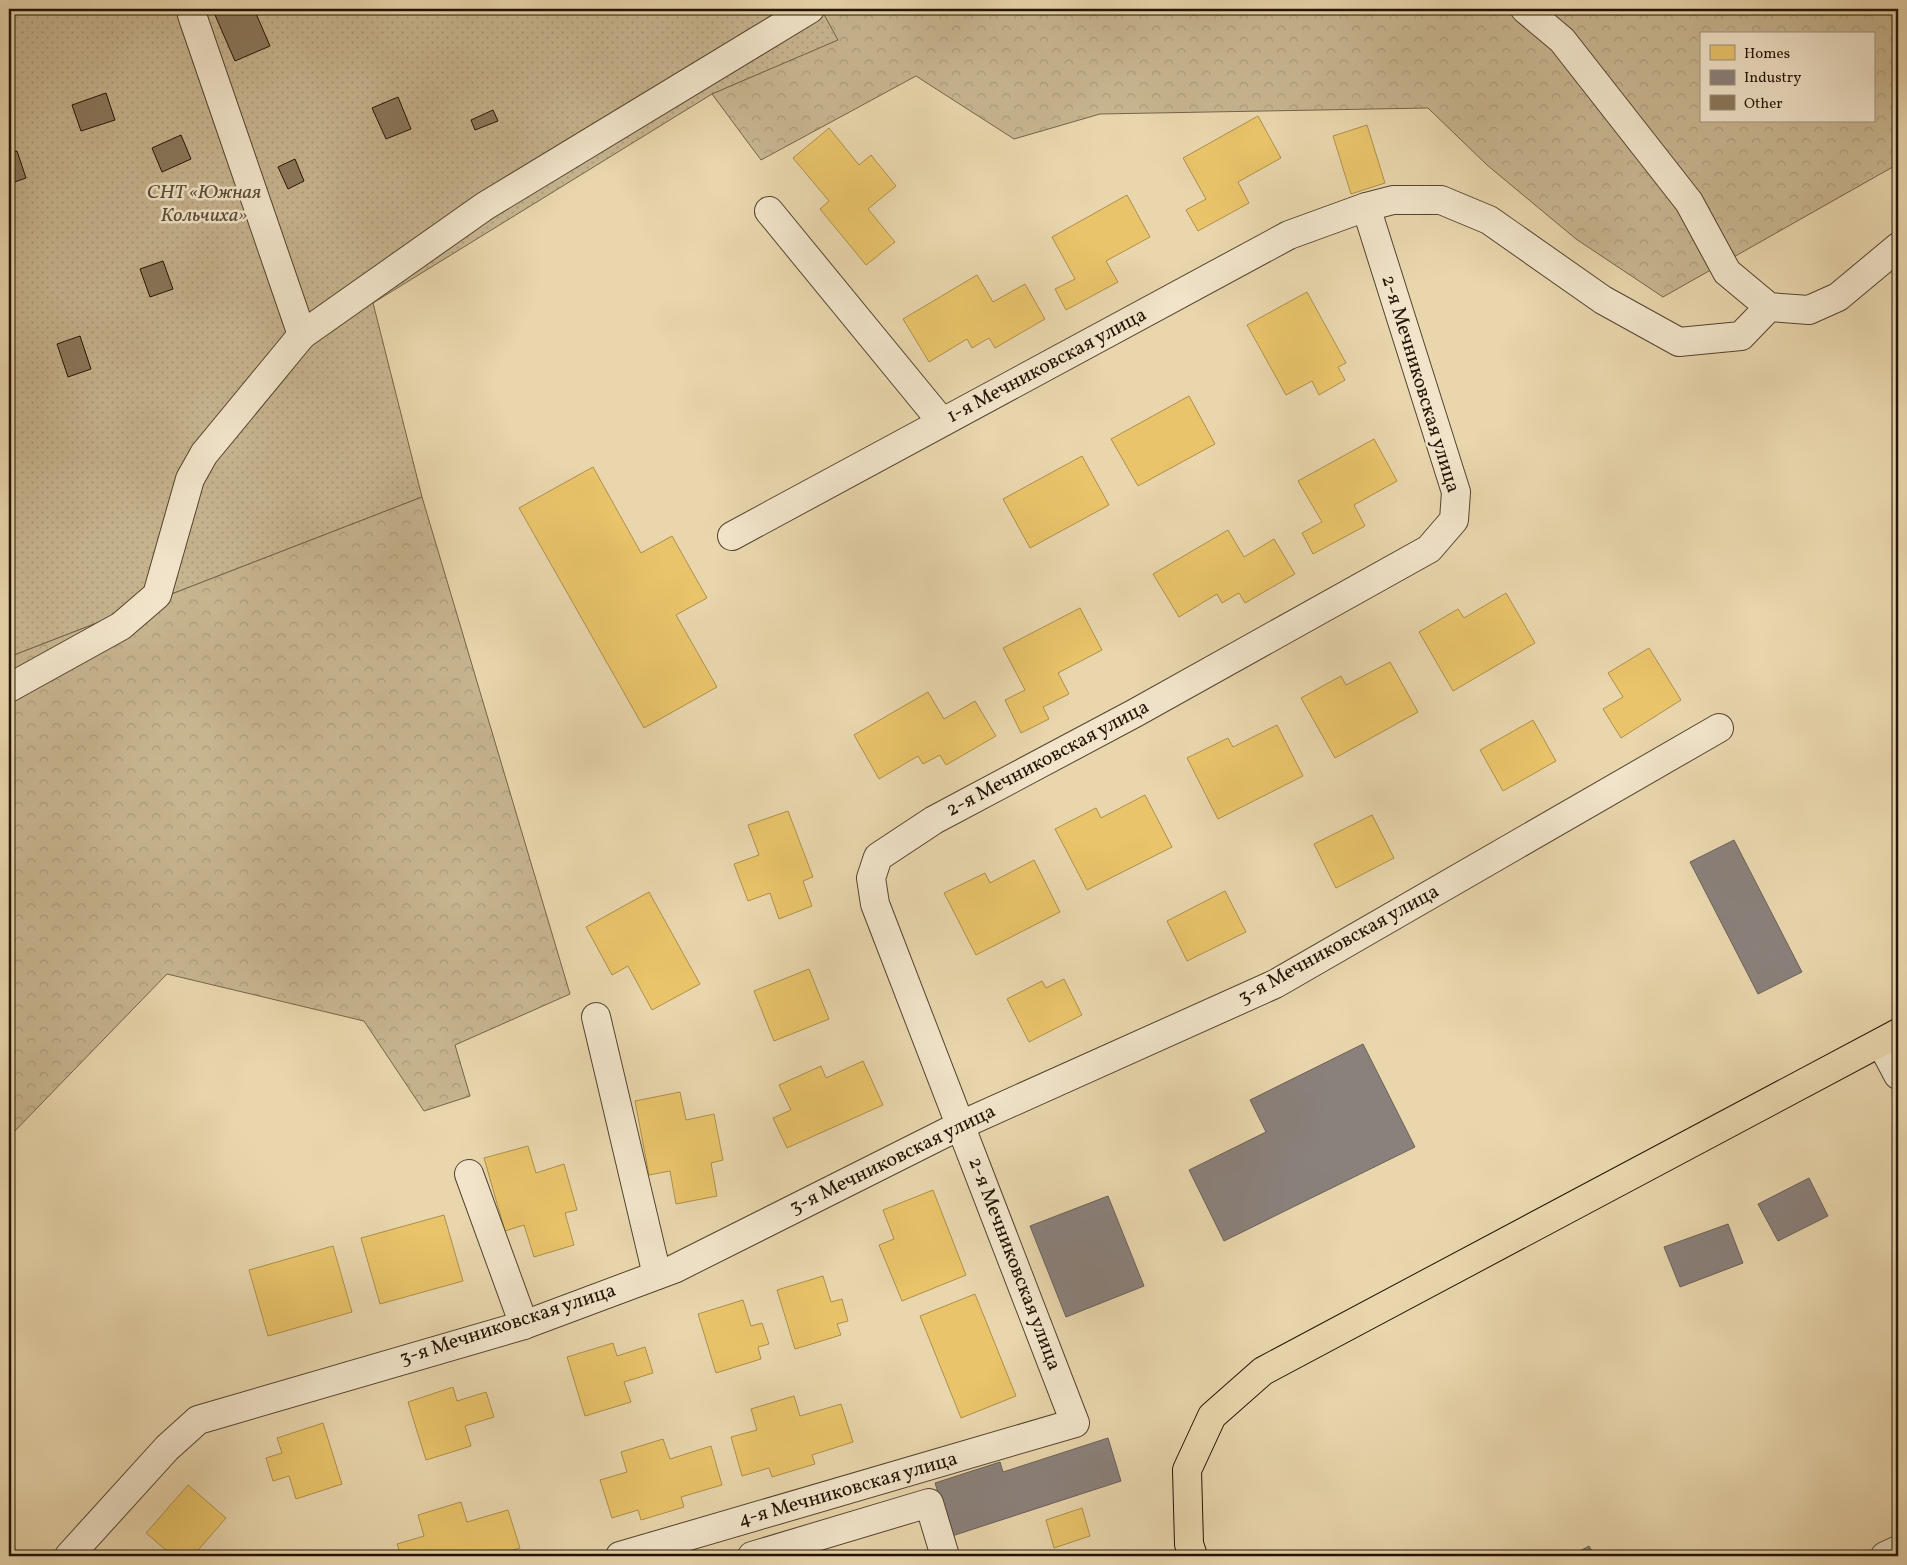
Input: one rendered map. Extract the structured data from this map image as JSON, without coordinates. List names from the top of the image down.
{
  "streets": {
    "street": [
      "1-я Мечниковская улица",
      "2-я Мечниковская улица",
      "3-я Мечниковская улица",
      "4-я Мечниковская улица"
    ]
  },
  "crossings": [
    ["1-я Мечниковская улица", "2-я Мечниковская улица"],
    ["2-я Мечниковская улица", "3-я Мечниковская улица"],
    ["2-я Мечниковская улица", "4-я Мечниковская улица"]
  ],
  "parks": ["СНТ «Южная Кольчиха»"],
  "legend": ["Homes", "Industry", "Other"]
}
